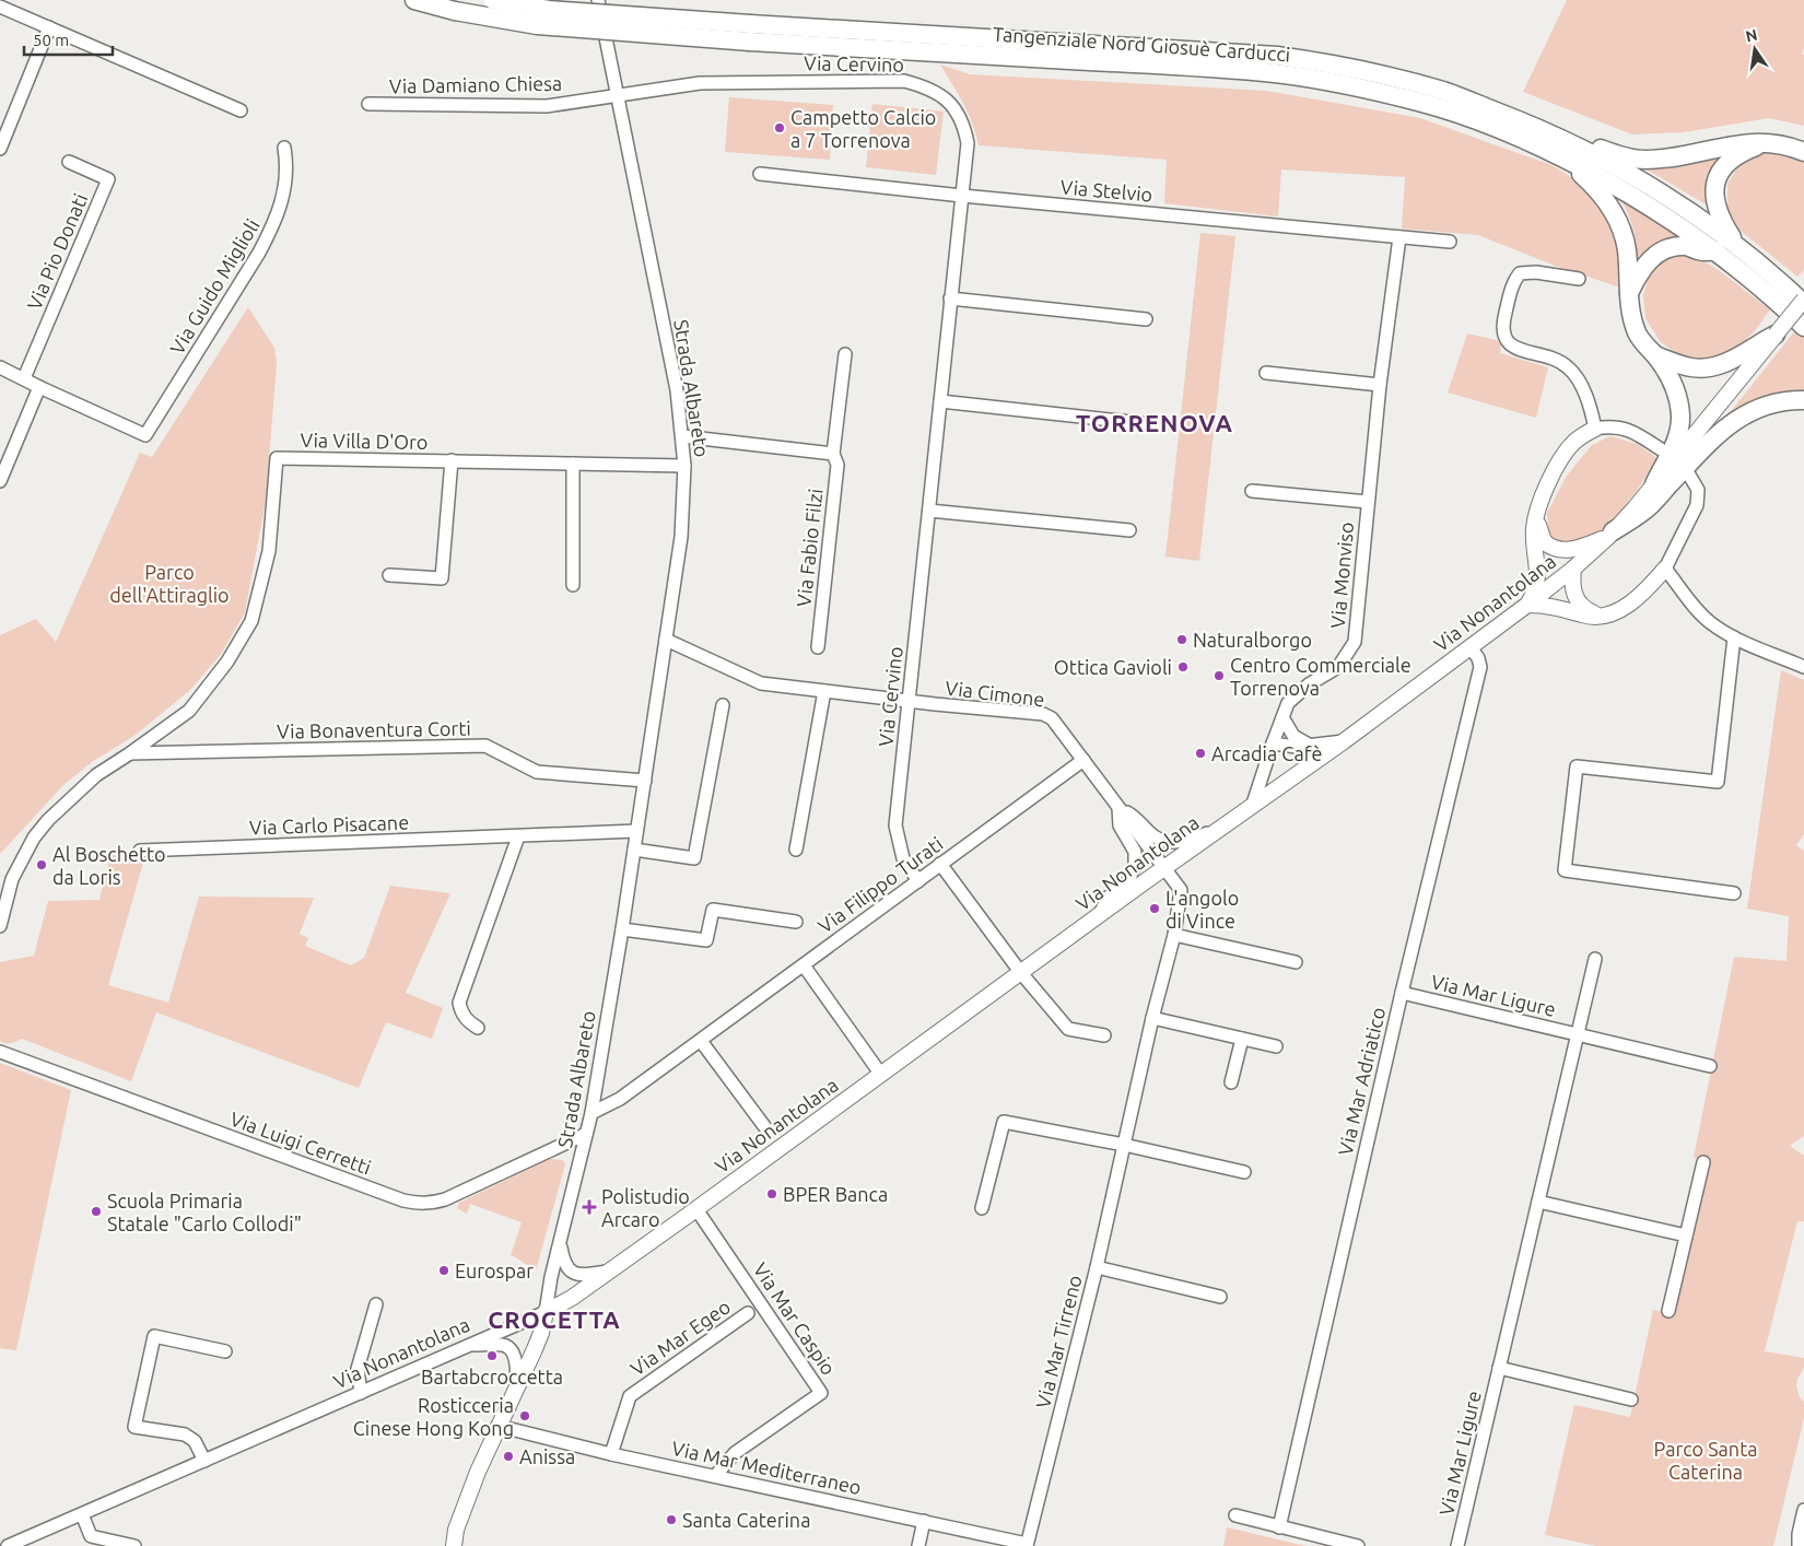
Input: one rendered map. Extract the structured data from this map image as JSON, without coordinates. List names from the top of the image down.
{
  "streets": {
    "highway": ["Tangenziale Nord Giosuè Carducci"],
    "main road": ["Via Nonantolana"],
    "street": [
      "Via Cervino",
      "Via Damiano Chiesa",
      "Via Stelvio",
      "Via Pio Donati",
      "Via Guido Miglioli",
      "Strada Albareto",
      "Via Villa D'Oro",
      "Via Fabio Filzi",
      "Via Monviso",
      "Via Cimone",
      "Via Bonaventura Corti",
      "Via Carlo Pisacane",
      "Via Filippo Turati",
      "Via Mar Ligure",
      "Via Mar Adriatico",
      "Via Luigi Cerretti",
      "Via Mar Caspio",
      "Via Mar Egeo",
      "Via Mar Tirreno",
      "Via Mar Mediterraneo"
    ]
  },
  "crossings": [
    ["Via Cervino", "Via Damiano Chiesa"],
    ["Via Cervino", "Via Stelvio"],
    ["Via Cervino", "Strada Albareto"],
    ["Via Cervino", "Via Cimone"],
    ["Via Cervino", "Via Filippo Turati"],
    ["Via Damiano Chiesa", "Strada Albareto"],
    ["Via Stelvio", "Via Monviso"],
    ["Strada Albareto", "Via Villa D'Oro"],
    ["Strada Albareto", "Via Nonantolana"],
    ["Strada Albareto", "Via Cimone"],
    ["Strada Albareto", "Via Bonaventura Corti"],
    ["Strada Albareto", "Via Carlo Pisacane"],
    ["Strada Albareto", "Via Filippo Turati"],
    ["Strada Albareto", "Via Luigi Cerretti"],
    ["Via Villa D'Oro", "Via Bonaventura Corti"],
    ["Via Monviso", "Via Nonantolana"],
    ["Via Nonantolana", "Via Cimone"],
    ["Via Nonantolana", "Via Mar Adriatico"],
    ["Via Nonantolana", "Via Mar Caspio"],
    ["Via Nonantolana", "Via Mar Tirreno"],
    ["Via Cimone", "Via Filippo Turati"],
    ["Via Cimone", "Via Mar Tirreno"],
    ["Via Mar Ligure", "Via Mar Adriatico"],
    ["Via Mar Caspio", "Via Mar Mediterraneo"],
    ["Via Mar Egeo", "Via Mar Mediterraneo"],
    ["Via Mar Tirreno", "Via Mar Mediterraneo"]
  ],
  "districts": ["TORRENOVA", "CROCETTA"],
  "parks": ["Parco dell'Attiraglio", "Parco Santa Caterina"],
  "places": {
    "other": [
      "Campetto Calcio a 7 Torrenova",
      "Naturalborgo",
      "Ottica Gavioli",
      "Centro Commerciale Torrenova",
      "Arcadia Cafè",
      "Al Boschetto da Loris",
      "L'angolo di Vince",
      "BPER Banca",
      "Scuola Primaria Statale \"Carlo Collodi\"",
      "Eurospar",
      "Bartabcroccetta",
      "Rosticceria Cinese Hong Kong",
      "Anissa",
      "Santa Caterina"
    ],
    "health": ["Polistudio Arcaro"]
  },
  "scale_bar": "50 m",
  "north": "top"
}
